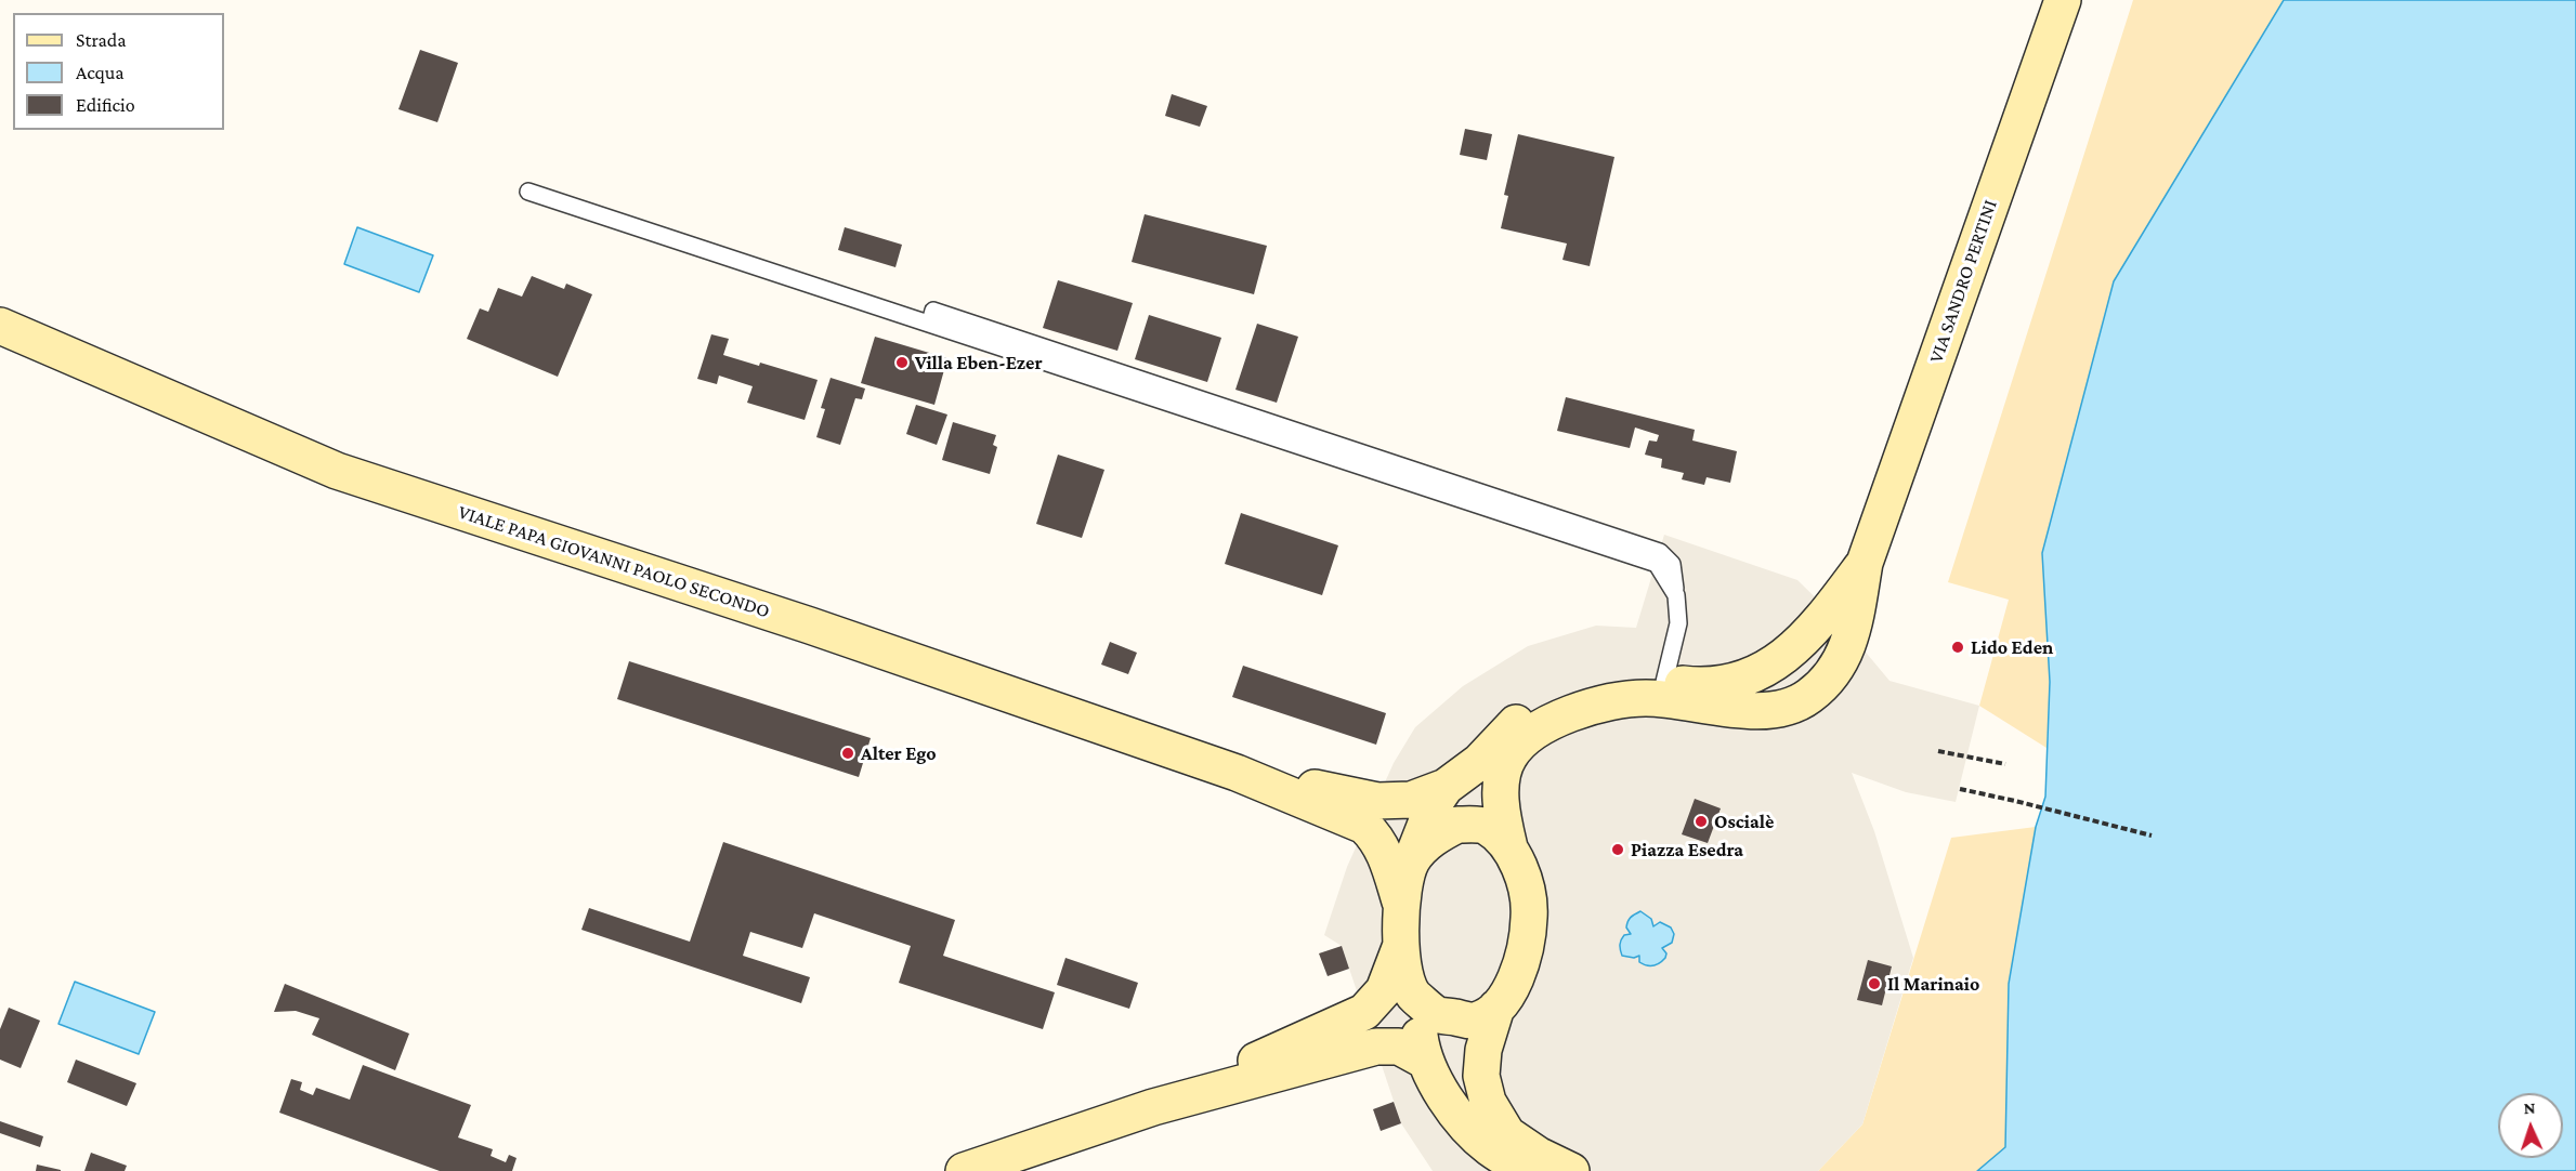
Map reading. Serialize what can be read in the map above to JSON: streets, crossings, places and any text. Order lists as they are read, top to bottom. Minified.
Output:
{"streets":{"street":["VIA SANDRO PERTINI","VIALE PAPA GIOVANNI PAOLO SECONDO"]},"places":["Villa Eben-Ezer","Lido Eden","Alter Ego","Oscialè","Piazza Esedra","Il Marinaio"],"legend":["Strada","Acqua","Edificio"],"north":"top"}
